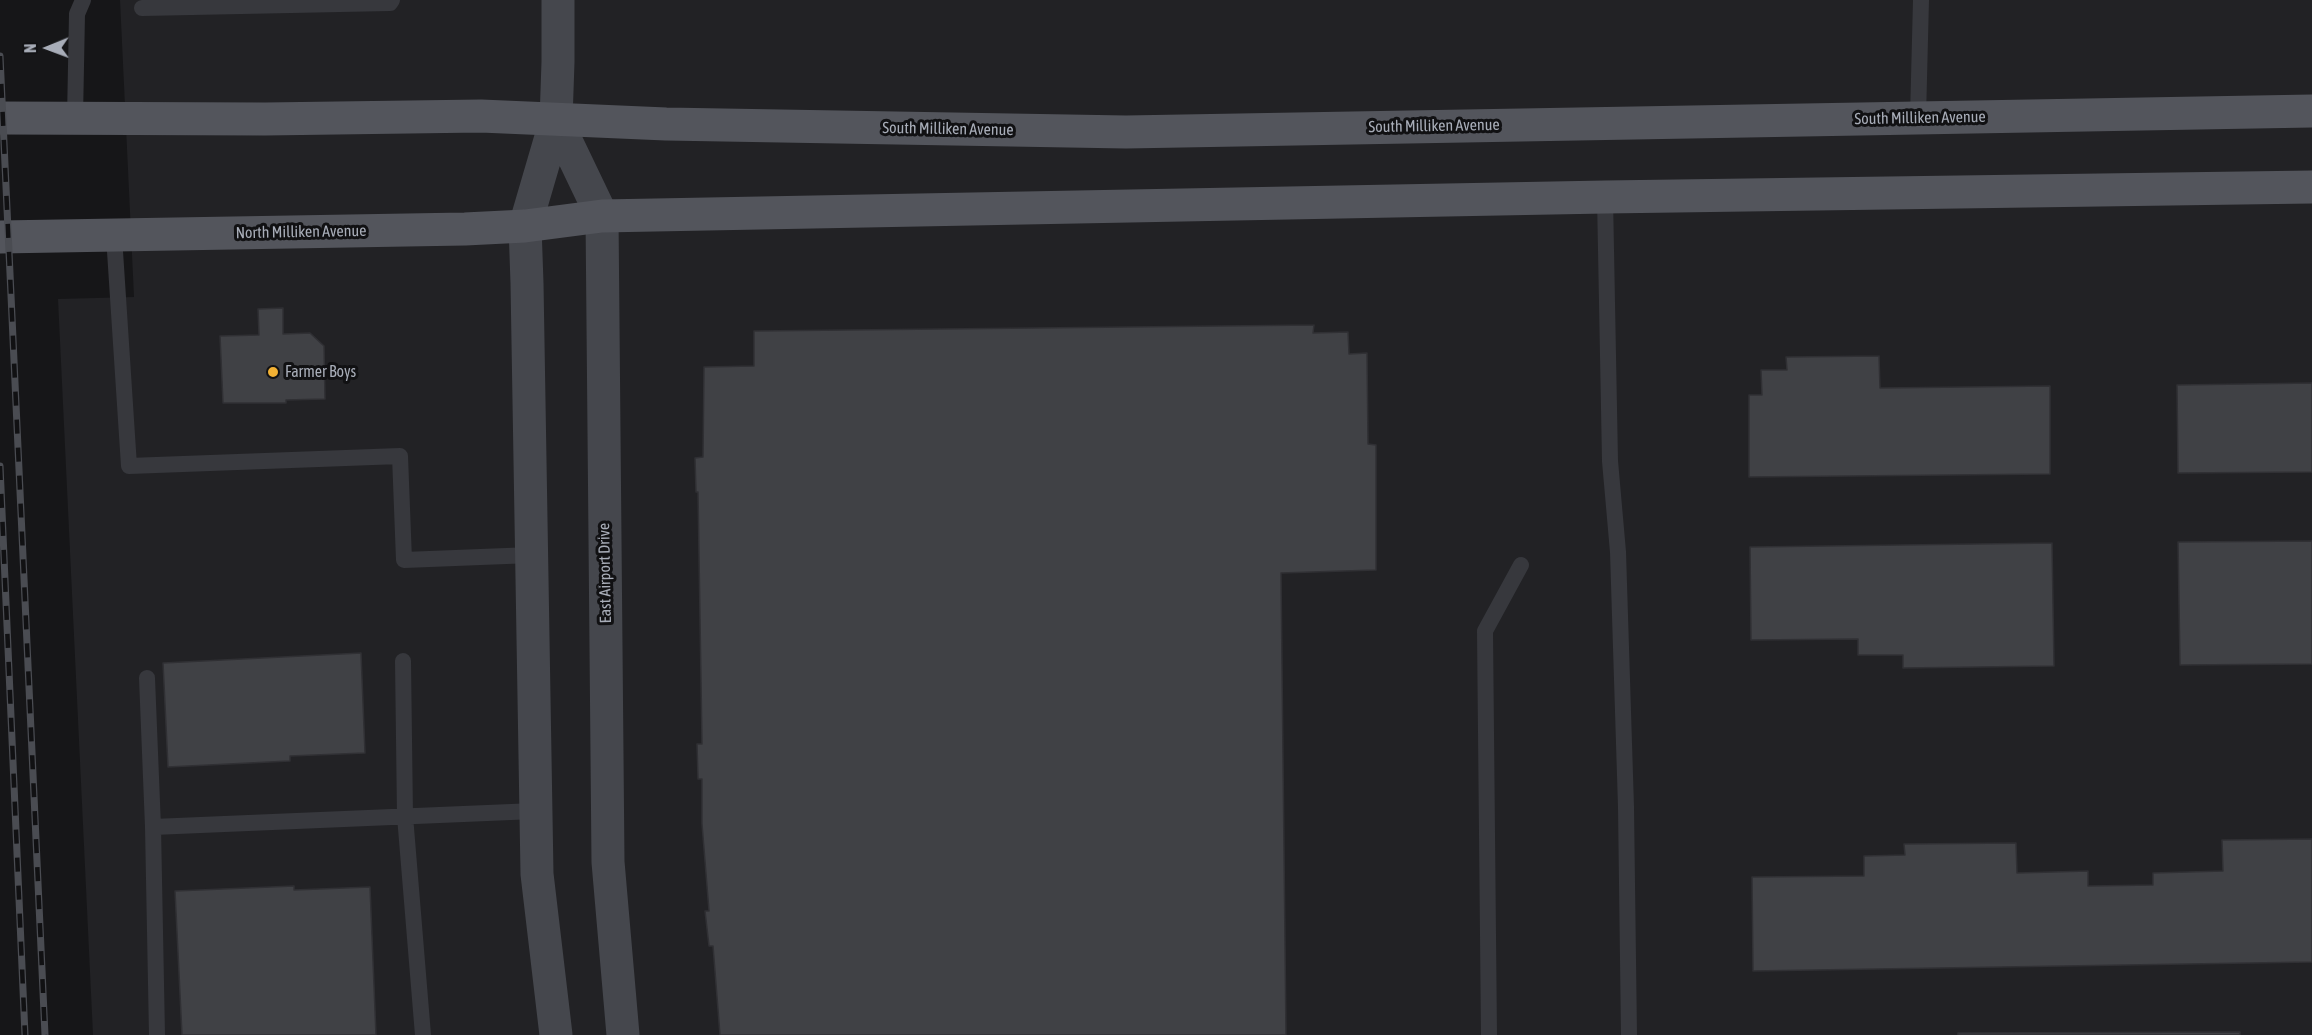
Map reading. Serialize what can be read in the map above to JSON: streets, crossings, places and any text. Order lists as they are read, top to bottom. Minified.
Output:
{"streets":{"main road":["South Milliken Avenue","North Milliken Avenue","East Airport Drive"]},"crossings":[["South Milliken Avenue","East Airport Drive"],["North Milliken Avenue","East Airport Drive"]],"places":["Farmer Boys"],"north":"left"}
